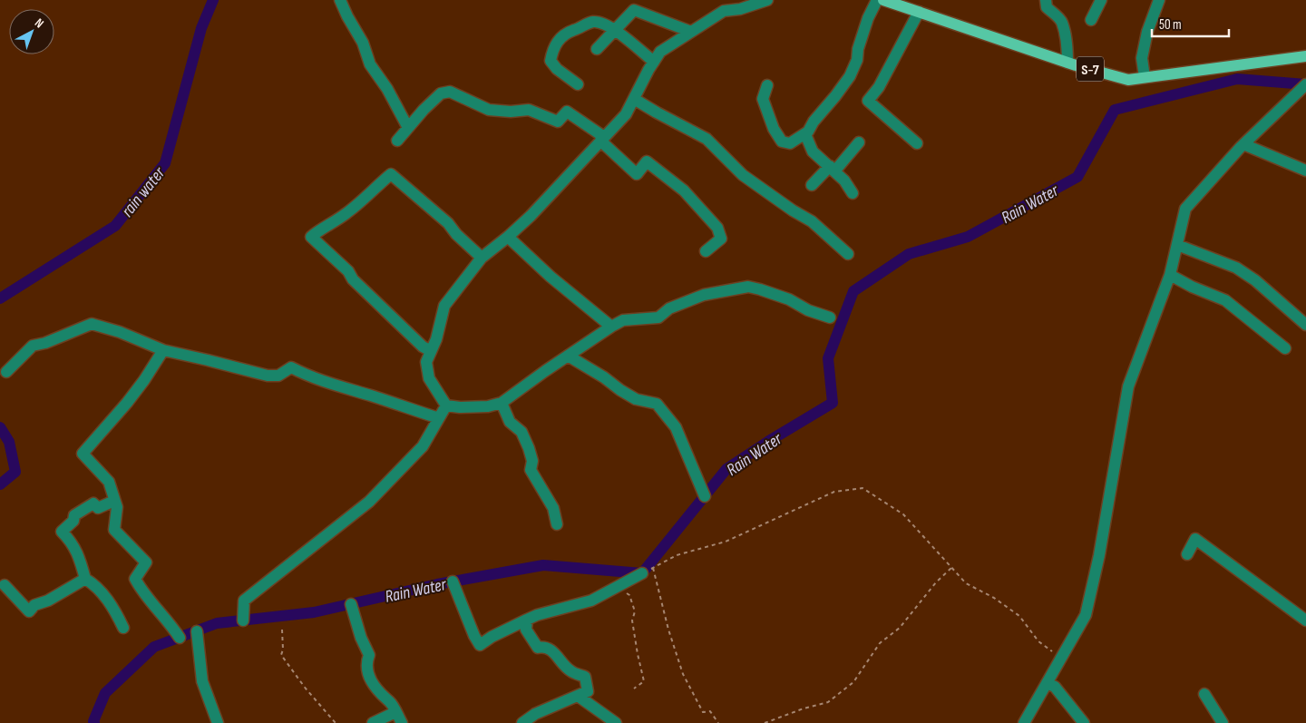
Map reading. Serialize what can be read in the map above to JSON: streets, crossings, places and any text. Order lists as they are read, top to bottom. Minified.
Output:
{"streets":{"main road":["S-7"]},"water":["rain water","Rain Water"],"scale_bar":"50 m","north":"top right"}
